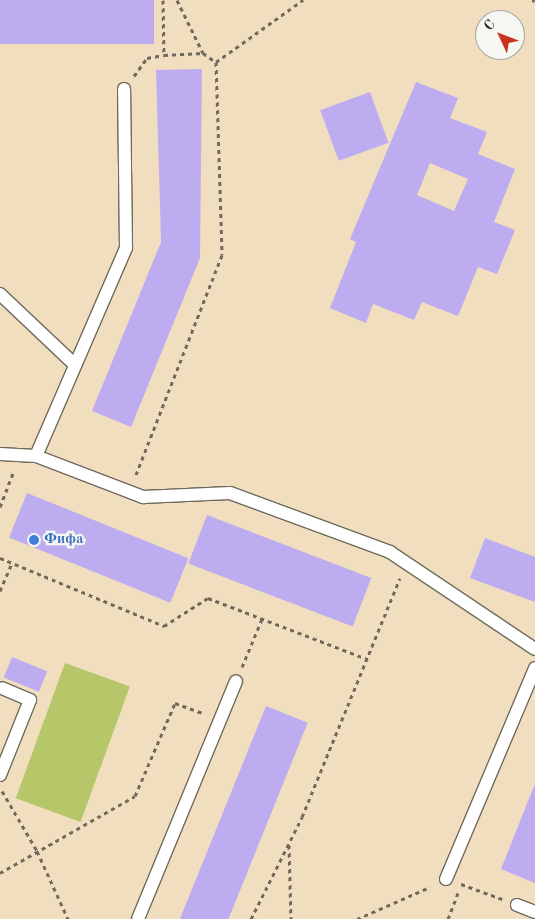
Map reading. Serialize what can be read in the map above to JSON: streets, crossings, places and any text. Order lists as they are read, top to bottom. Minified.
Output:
{"places":["Фифа"],"north":"top left"}
